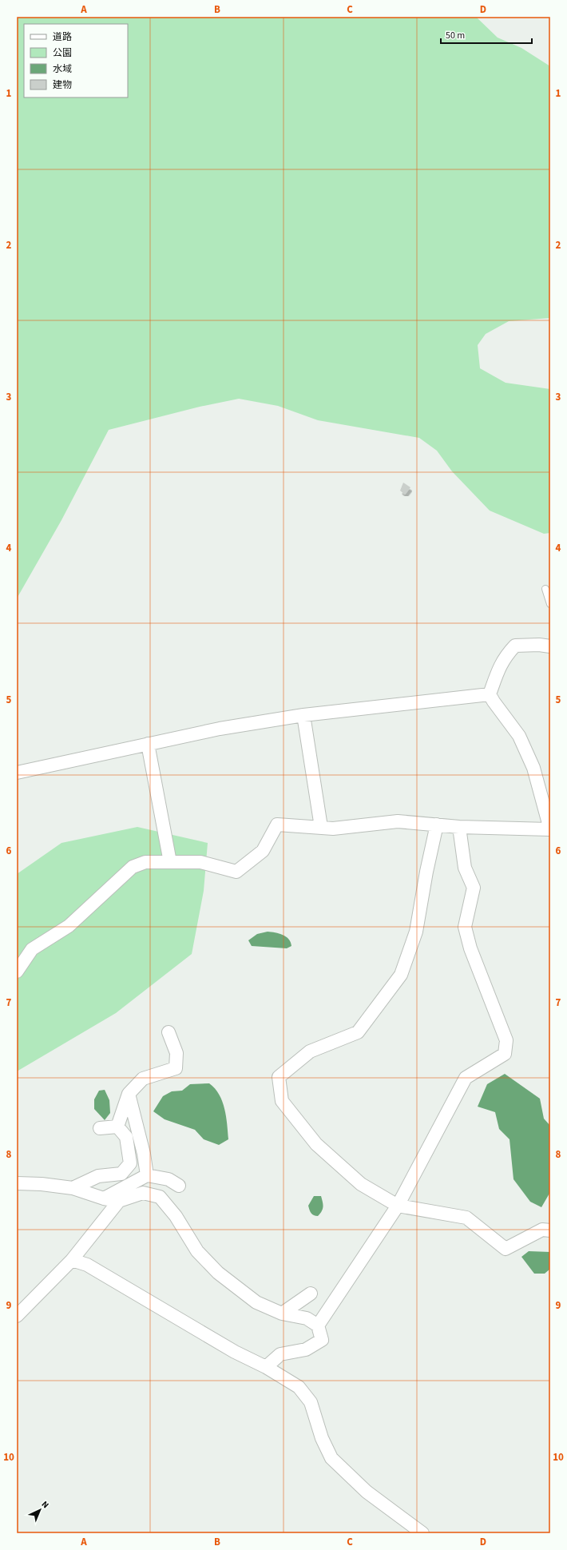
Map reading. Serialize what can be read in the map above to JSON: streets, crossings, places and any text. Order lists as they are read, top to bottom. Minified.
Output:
{"legend":["道路","公園","水域","建物"],"scale_bar":"50 m","north":"top right","grid":{"columns":["A","B","C","D"],"rows":["1","2","3","4","5","6","7","8","9","10"]}}
